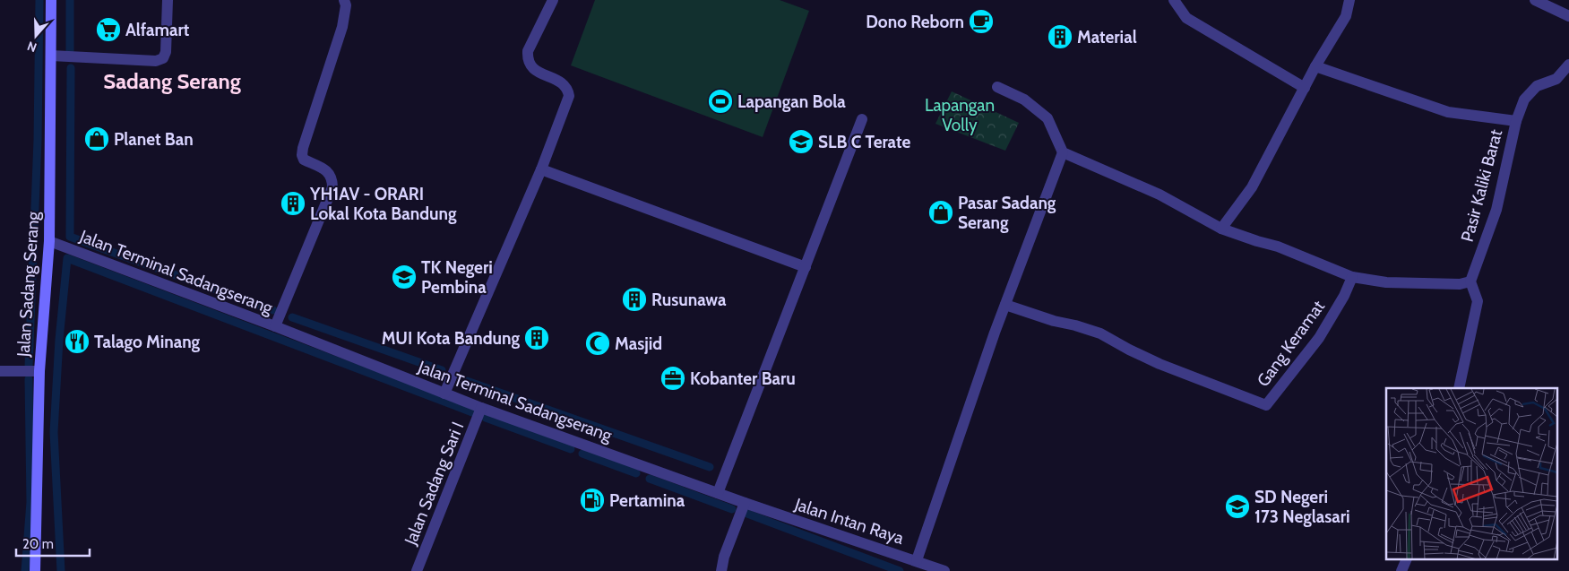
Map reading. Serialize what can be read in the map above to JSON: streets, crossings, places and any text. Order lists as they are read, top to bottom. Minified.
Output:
{"streets":{"main road":["Jalan Sadang Serang"],"street":["Pasir Kaliki Barat","Jalan Terminal Sadangserang","Gang Keramat","Jalan Sadang Sari I","Jalan Intan Raya"]},"crossings":[["Jalan Terminal Sadangserang","Jalan Sadang Serang"],["Jalan Terminal Sadangserang","Jalan Sadang Sari I"],["Jalan Terminal Sadangserang","Jalan Intan Raya"]],"districts":["Sadang Serang"],"parks":["Lapangan Volly"],"places":{"cafe":["Dono Reborn"],"supermarket":["Alfamart"],"building":["Material","YH1AV - ORARI Lokal Kota Bandung","Rusunawa","MUI Kota Bandung"],"sports":["Lapangan Bola"],"shop":["Planet Ban","Pasar Sadang Serang"],"school or university":["SLB C Terate","TK Negeri Pembina","SD Negeri 173 Neglasari"],"restaurant":["Talago Minang"],"mosque":["Masjid"],"office":["Kobanter Baru"],"fuel station":["Pertamina"]},"scale_bar":"20 m","north":"bottom"}
